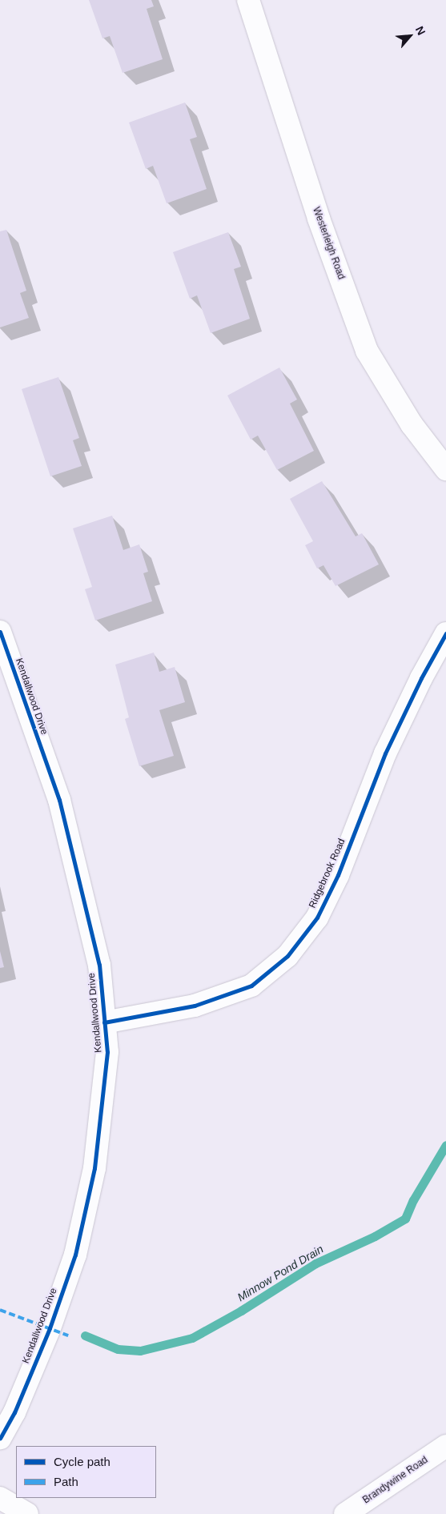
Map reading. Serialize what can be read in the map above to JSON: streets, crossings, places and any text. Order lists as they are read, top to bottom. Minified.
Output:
{"streets":{"street":["Westerleigh Road","Kendallwood Drive","Ridgebrook Road","Brandywine Road"]},"crossings":[["Kendallwood Drive","Ridgebrook Road"]],"water":["Minnow Pond Drain"],"legend":["Cycle path","Path"],"north":"top right"}
